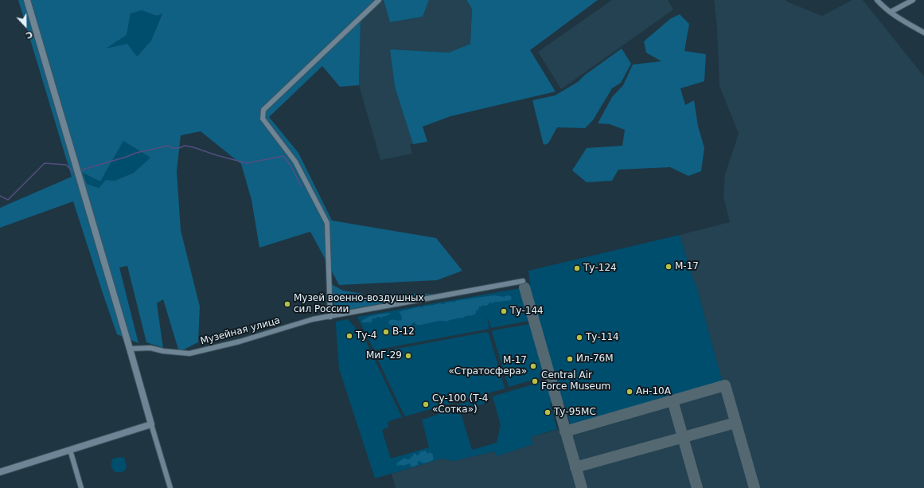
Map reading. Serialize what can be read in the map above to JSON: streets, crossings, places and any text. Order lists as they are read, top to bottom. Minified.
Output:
{"streets":{"street":["Музейная улица"]},"places":["М-17","Ту-124","Музей военно-воздушных сил России","Ту-144","В-12","Ту-4","Ту-114","МиГ-29","Ил-76М","М-17 «Стратосфера»","Central Air Force Museum","Ан-10А","Су-100 (Т-4 «Сотка»)","Ту-95МС"],"north":"bottom"}
